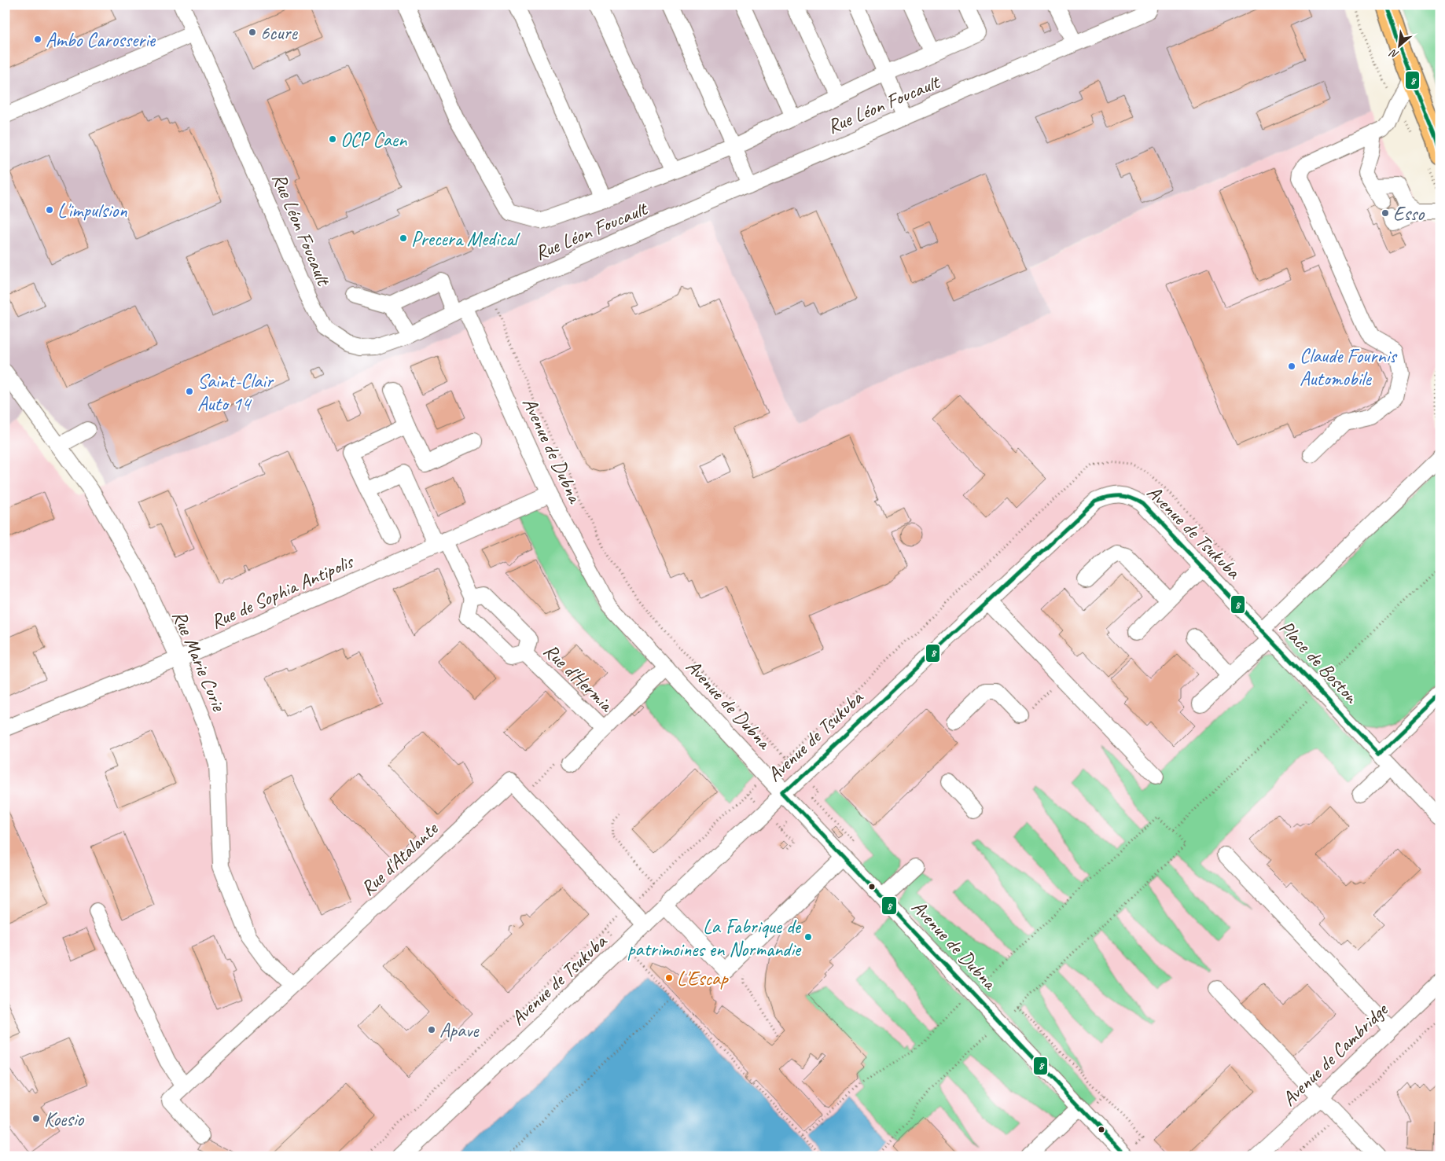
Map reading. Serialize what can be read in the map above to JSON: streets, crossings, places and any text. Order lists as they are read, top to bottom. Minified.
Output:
{"streets":{"street":["Rue Léon Foucault","Avenue de Dubna","Avenue de Tsukuba","Rue de Sophia Antipolis","Rue Marie Curie","Place de Boston","Rue d'Hermia","Rue d'Atalante","Avenue de Cambridge"]},"crossings":[["Rue Léon Foucault","Avenue de Dubna"],["Avenue de Dubna","Avenue de Tsukuba"],["Avenue de Dubna","Rue de Sophia Antipolis"],["Avenue de Tsukuba","Place de Boston"],["Avenue de Tsukuba","Rue d'Atalante"],["Rue de Sophia Antipolis","Rue Marie Curie"],["Rue Marie Curie","Rue d'Atalante"]],"places":["6cure","Ambo Carosserie","OCP Caen","L'impulsion","Esso","Precera Medical","Claude Fournis Automobile","Saint-Clair Auto 14","La Fabrique de patrimoines en Normandie","L'Escap","Apave","Koesio"],"lines":["transit line 8"],"north":"bottom left"}
